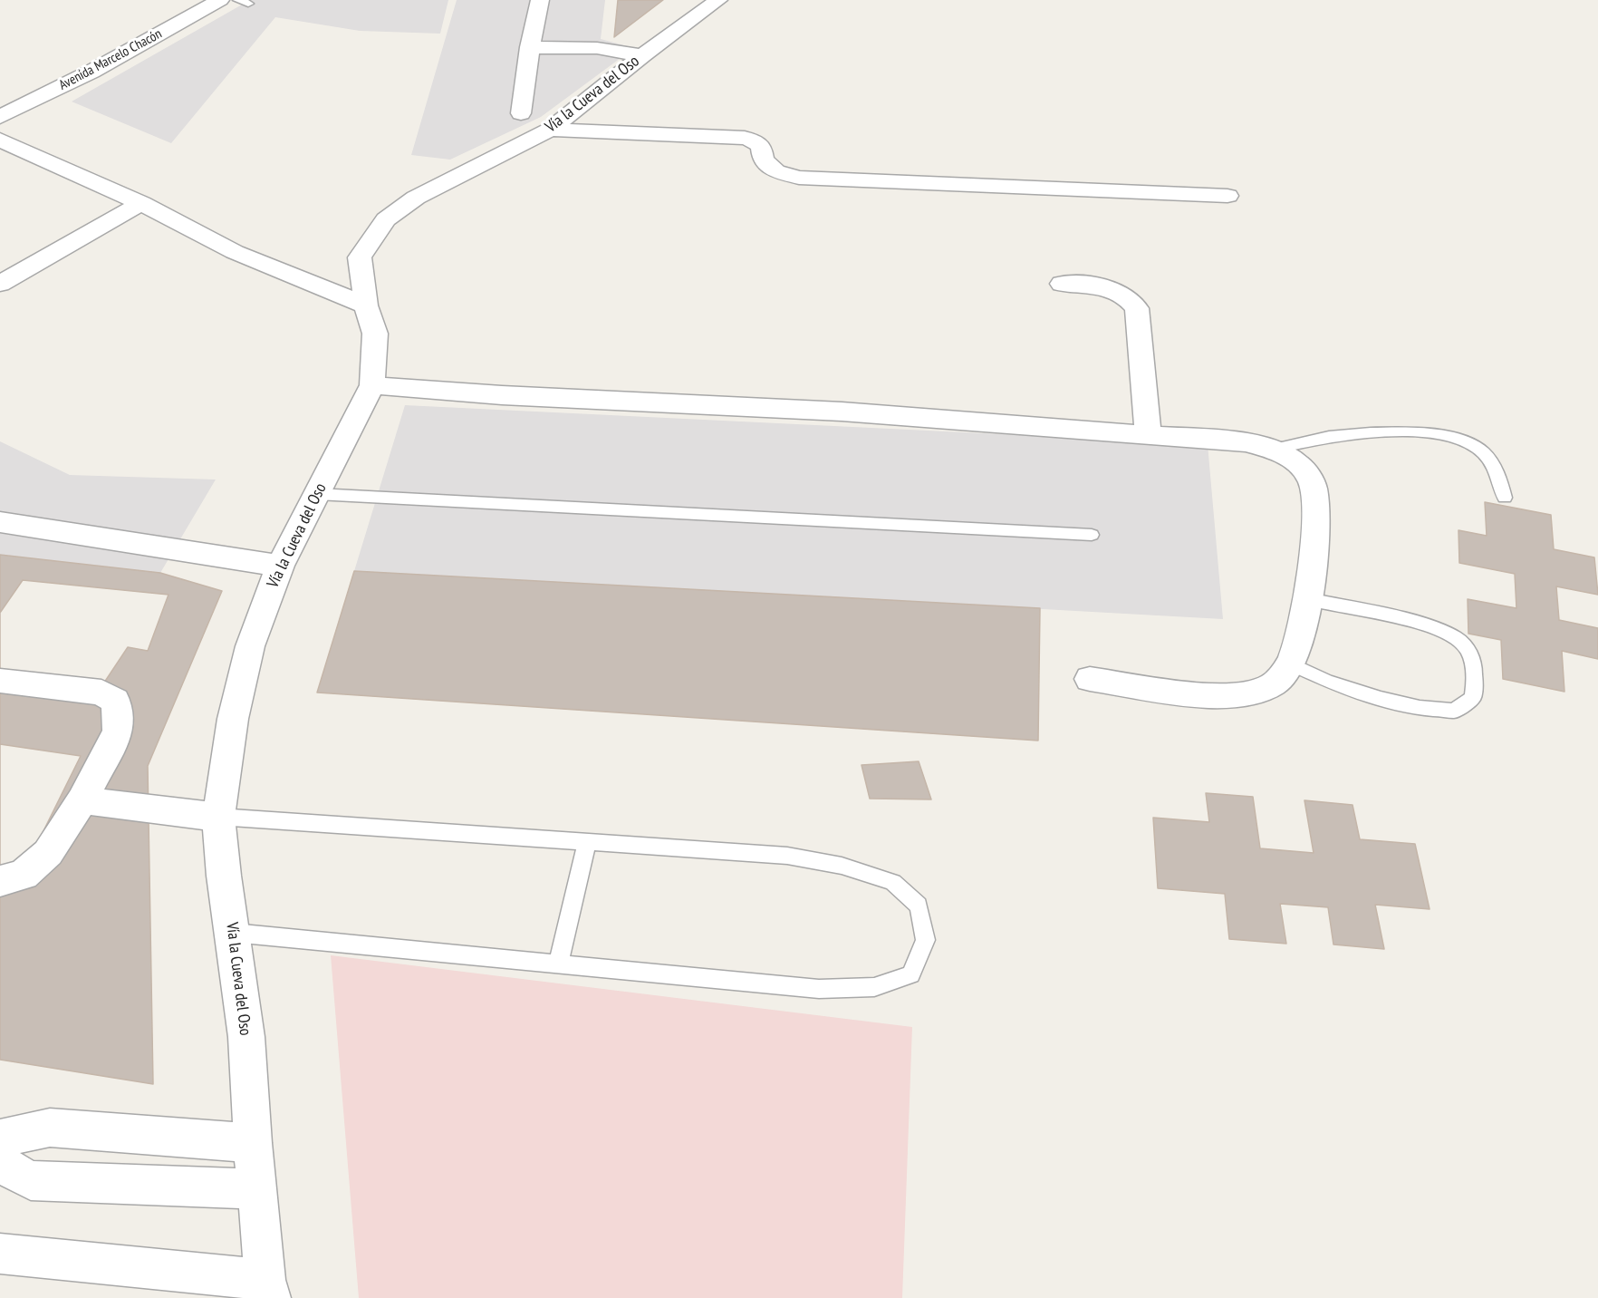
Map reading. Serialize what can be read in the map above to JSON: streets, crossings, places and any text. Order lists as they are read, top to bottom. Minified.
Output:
{"streets":{"street":["Avenida Marcelo Chacón","Vía la Cueva del Oso"]}}
